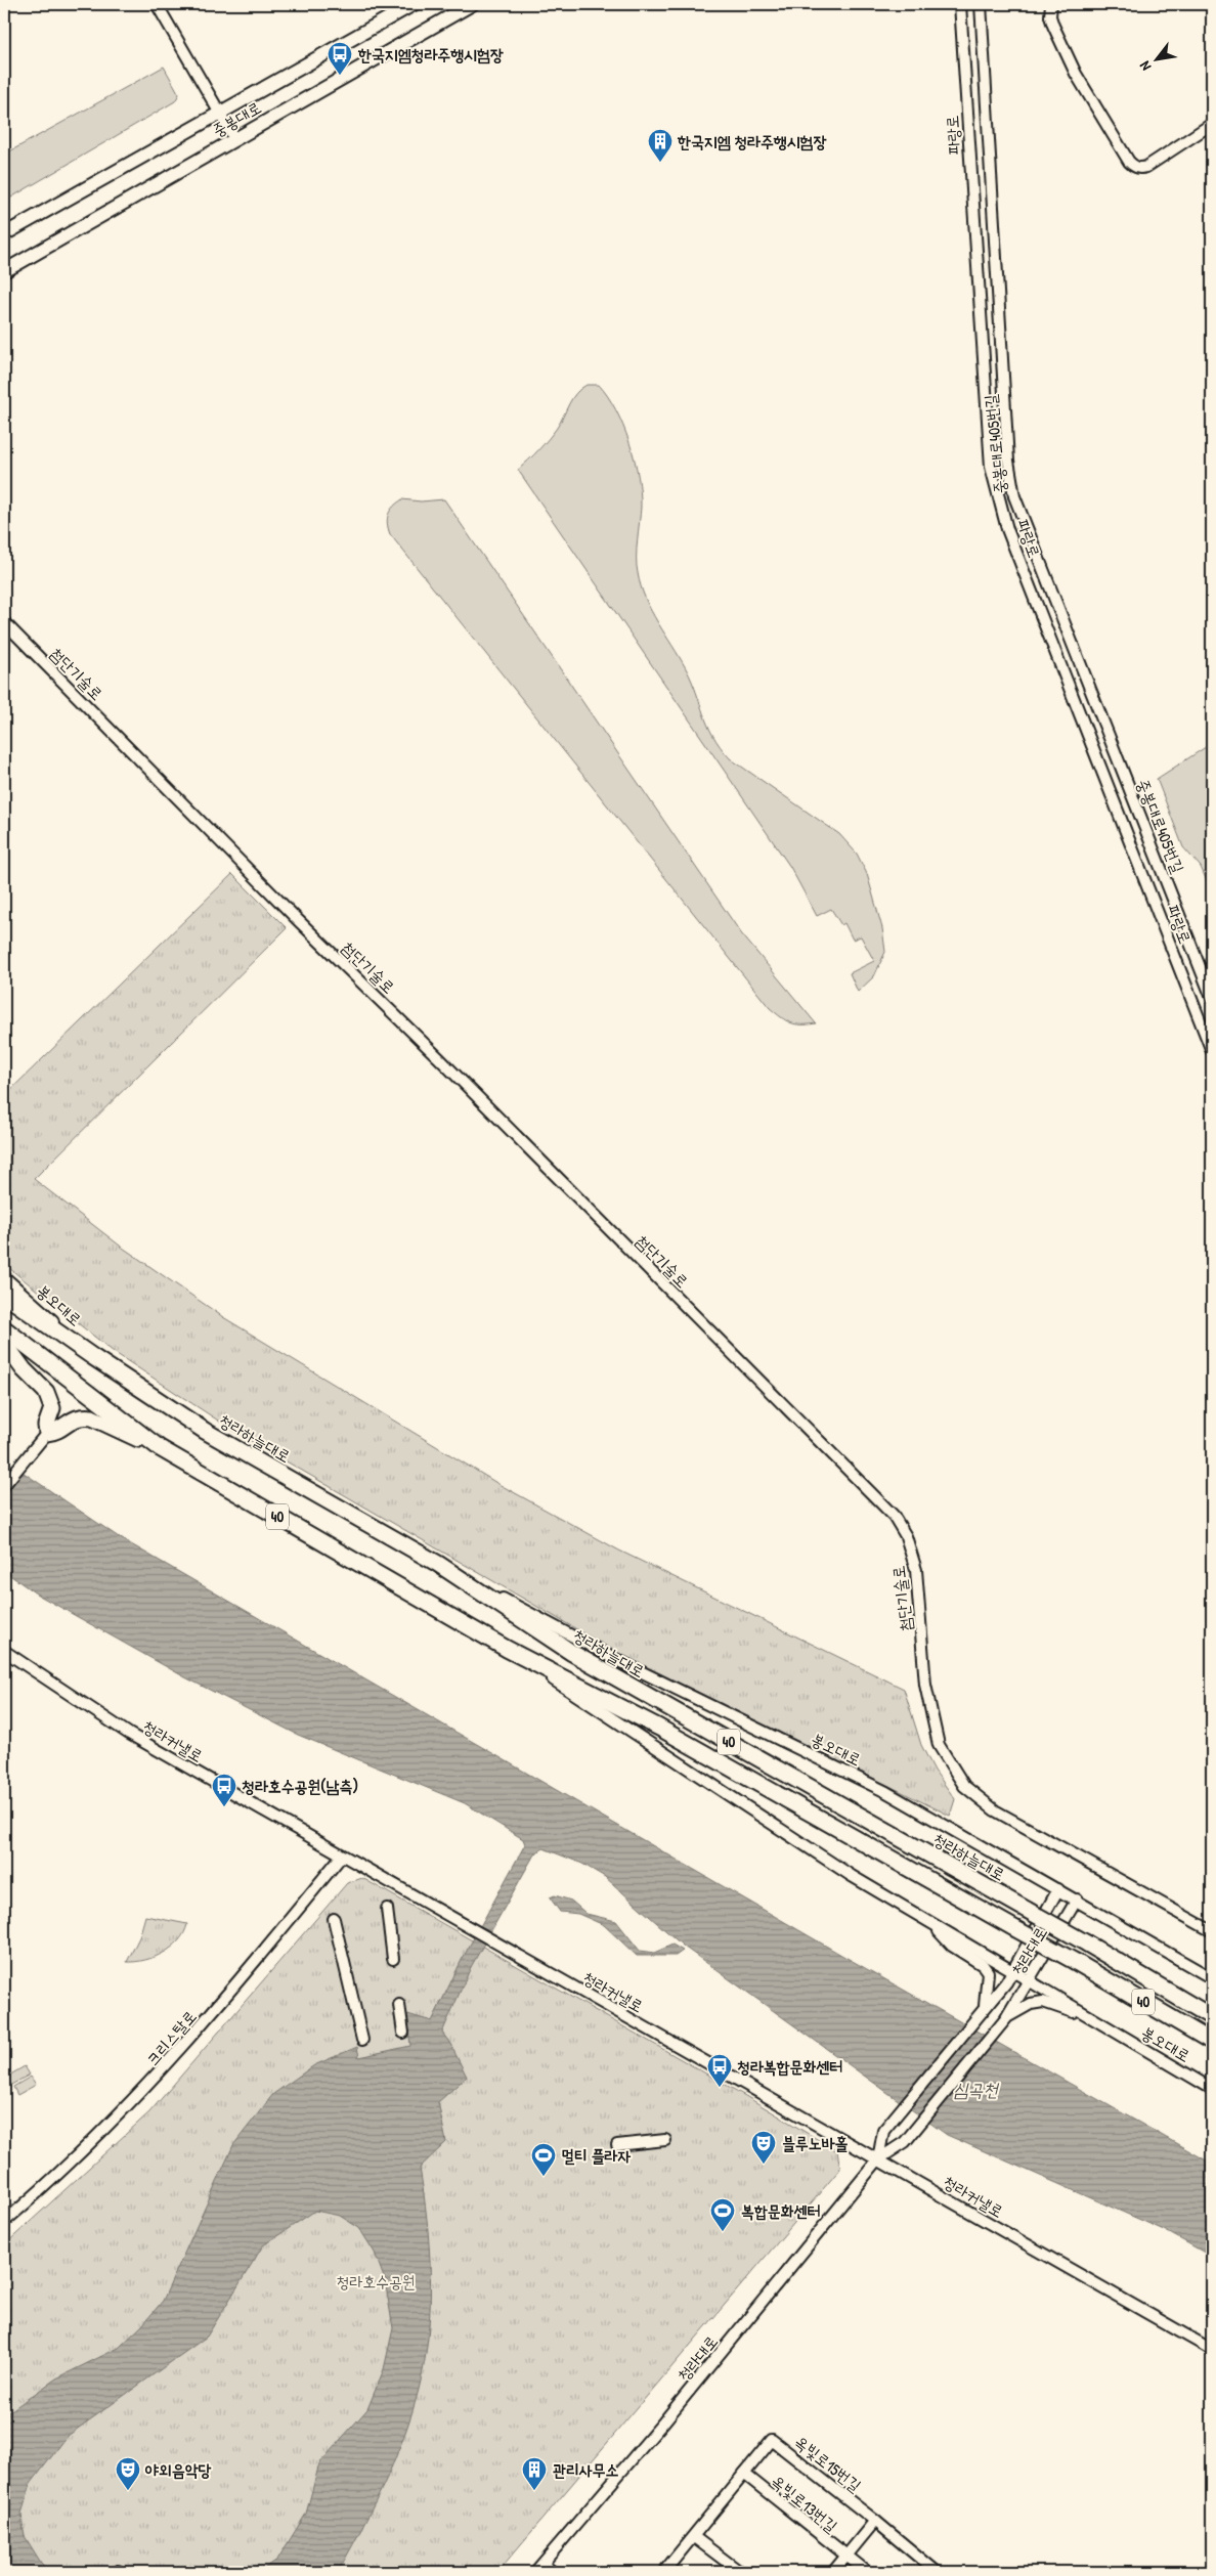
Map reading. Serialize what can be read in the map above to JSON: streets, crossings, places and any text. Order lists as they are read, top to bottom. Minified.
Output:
{"streets":{"highway":["청라하늘대로","40"],"main road":["중봉대로","봉오대로"],"street":["파랑로","중봉대로405번길","첨단기술로","청라커낼로","청라대로","크리스탈로","옥빛로15번길","옥빛로13번길"]},"crossings":[["봉오대로","청라하늘대로"],["봉오대로","40"],["봉오대로","청라대로"],["청라커낼로","청라대로"],["청라커낼로","크리스탈로"],["옥빛로15번길","옥빛로13번길"]],"water":["심곡천"],"parks":["청라호수공원"],"places":{"bus stop":["한국지엠청라주행시험장","청라호수공원(남측)","청라복합문화센터"],"building":["한국지엠 청라주행시험장","관리사무소"],"theatre":["블루노바홀","야외음악당"],"sports":["멀티 플라자","복합문화센터"]},"north":"bottom left"}
